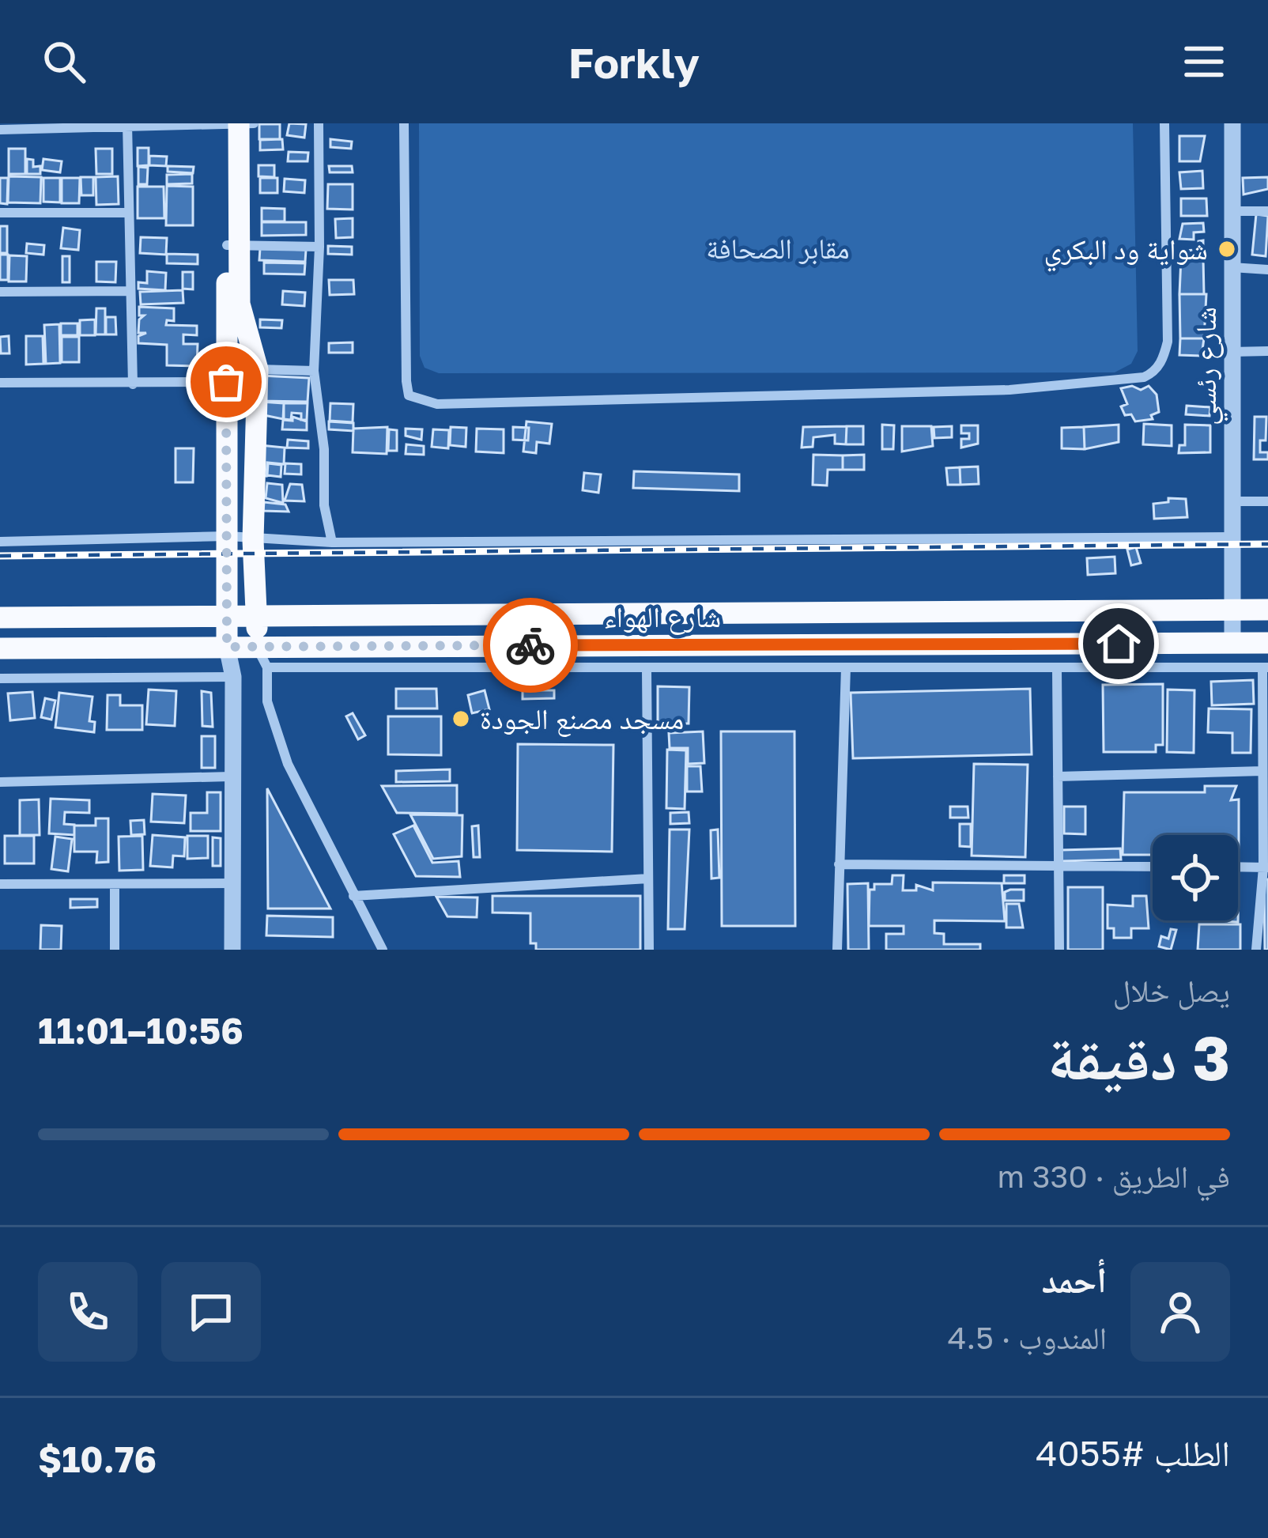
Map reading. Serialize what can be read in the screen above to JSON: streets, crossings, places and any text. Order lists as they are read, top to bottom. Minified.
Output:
{"streets":{"highway":["شارع الهواء"],"street":["شارع رئسي"]},"crossings":[["شارع رئسي","شارع الهواء"]],"parks":["مقابر الصحافة"],"places":["شواية ود البكري","مسجد مصنع الجودة"],"page":{"header":"Forkly","heading":["3 دقيقة","يصل خلال","10:56–11:01"],"panel":["أحمد","المندوب · 4.5","الطلب #4055","$10.76"],"bar":"في الطريق · 330 m"}}
